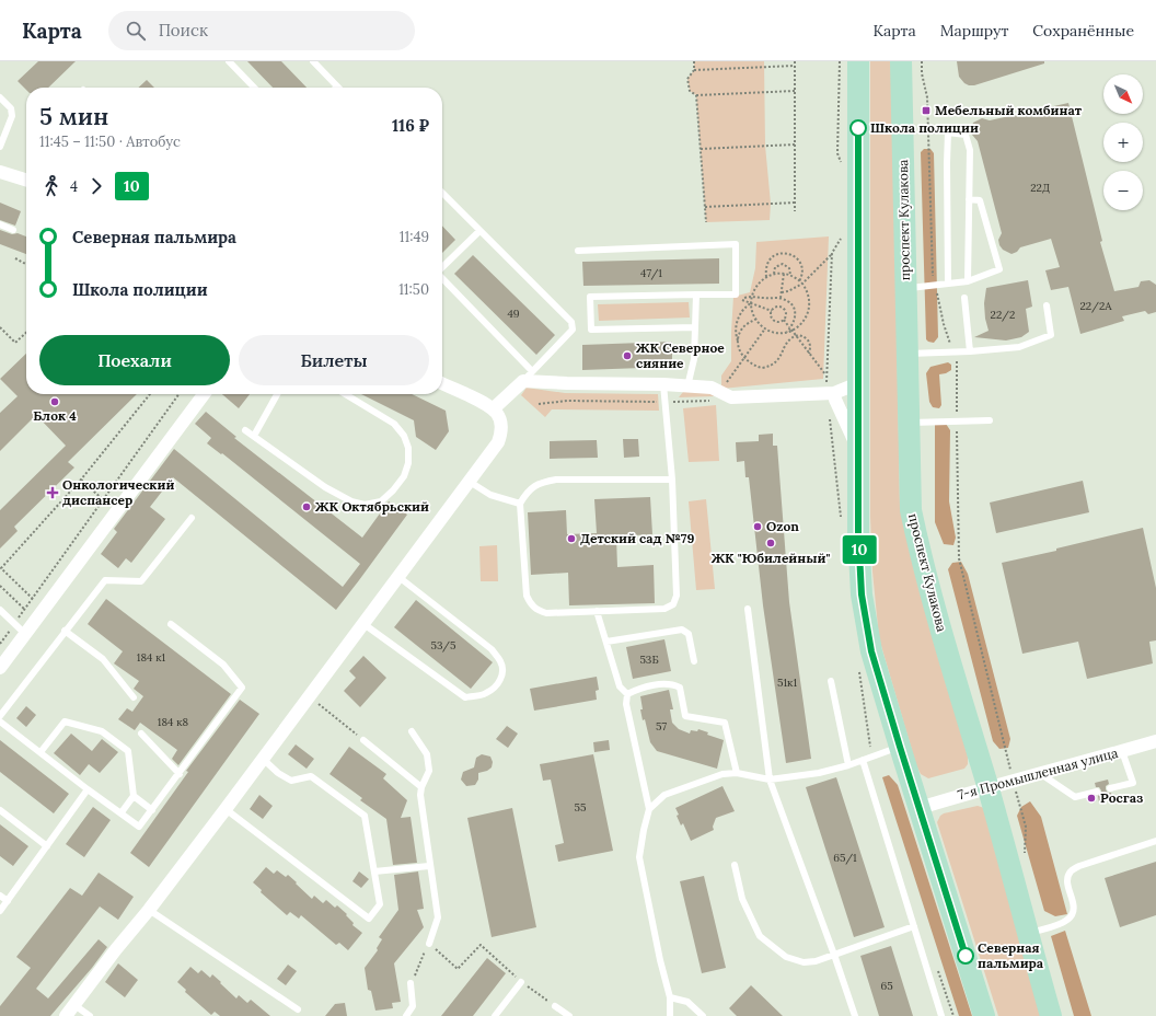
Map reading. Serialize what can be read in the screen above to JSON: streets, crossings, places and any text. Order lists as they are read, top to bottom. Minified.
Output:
{"streets":{"main road":["проспект Кулакова"],"street":["7-я Промышленная улица"]},"crossings":[["проспект Кулакова","7-я Промышленная улица"]],"places":{"transit":["Мебельный комбинат"],"other":["Школа полиции","ЖК Северное сияние","Блок 4","ЖК Октябрьский","Ozon","Детский сад №79","ЖК \"Юбилейный\"","Росгаз","Северная пальмира"],"health":["Онкологический диспансер"]},"lines":["bus line 10"],"house_numbers":["22Д","47/1","22/2А","49","22/2","53/5","184 к1","53Б","51к1","184 к8","57","55","65/1","65"],"north":"bottom right","page":{"header":"Карта","search":"Поиск","nav":["Карта","Маршрут","Сохранённые"],"on_map":"10","map_buttons":["+","−"],"heading":["5 мин","11:45 – 11:50 · Автобус","116 ₽"],"legs":["4","10"],"list":[{"name":"Северная пальмира","value":"11:49"},{"name":"Школа полиции","value":"11:50"}],"buttons":["Поехали","Билеты"]}}
